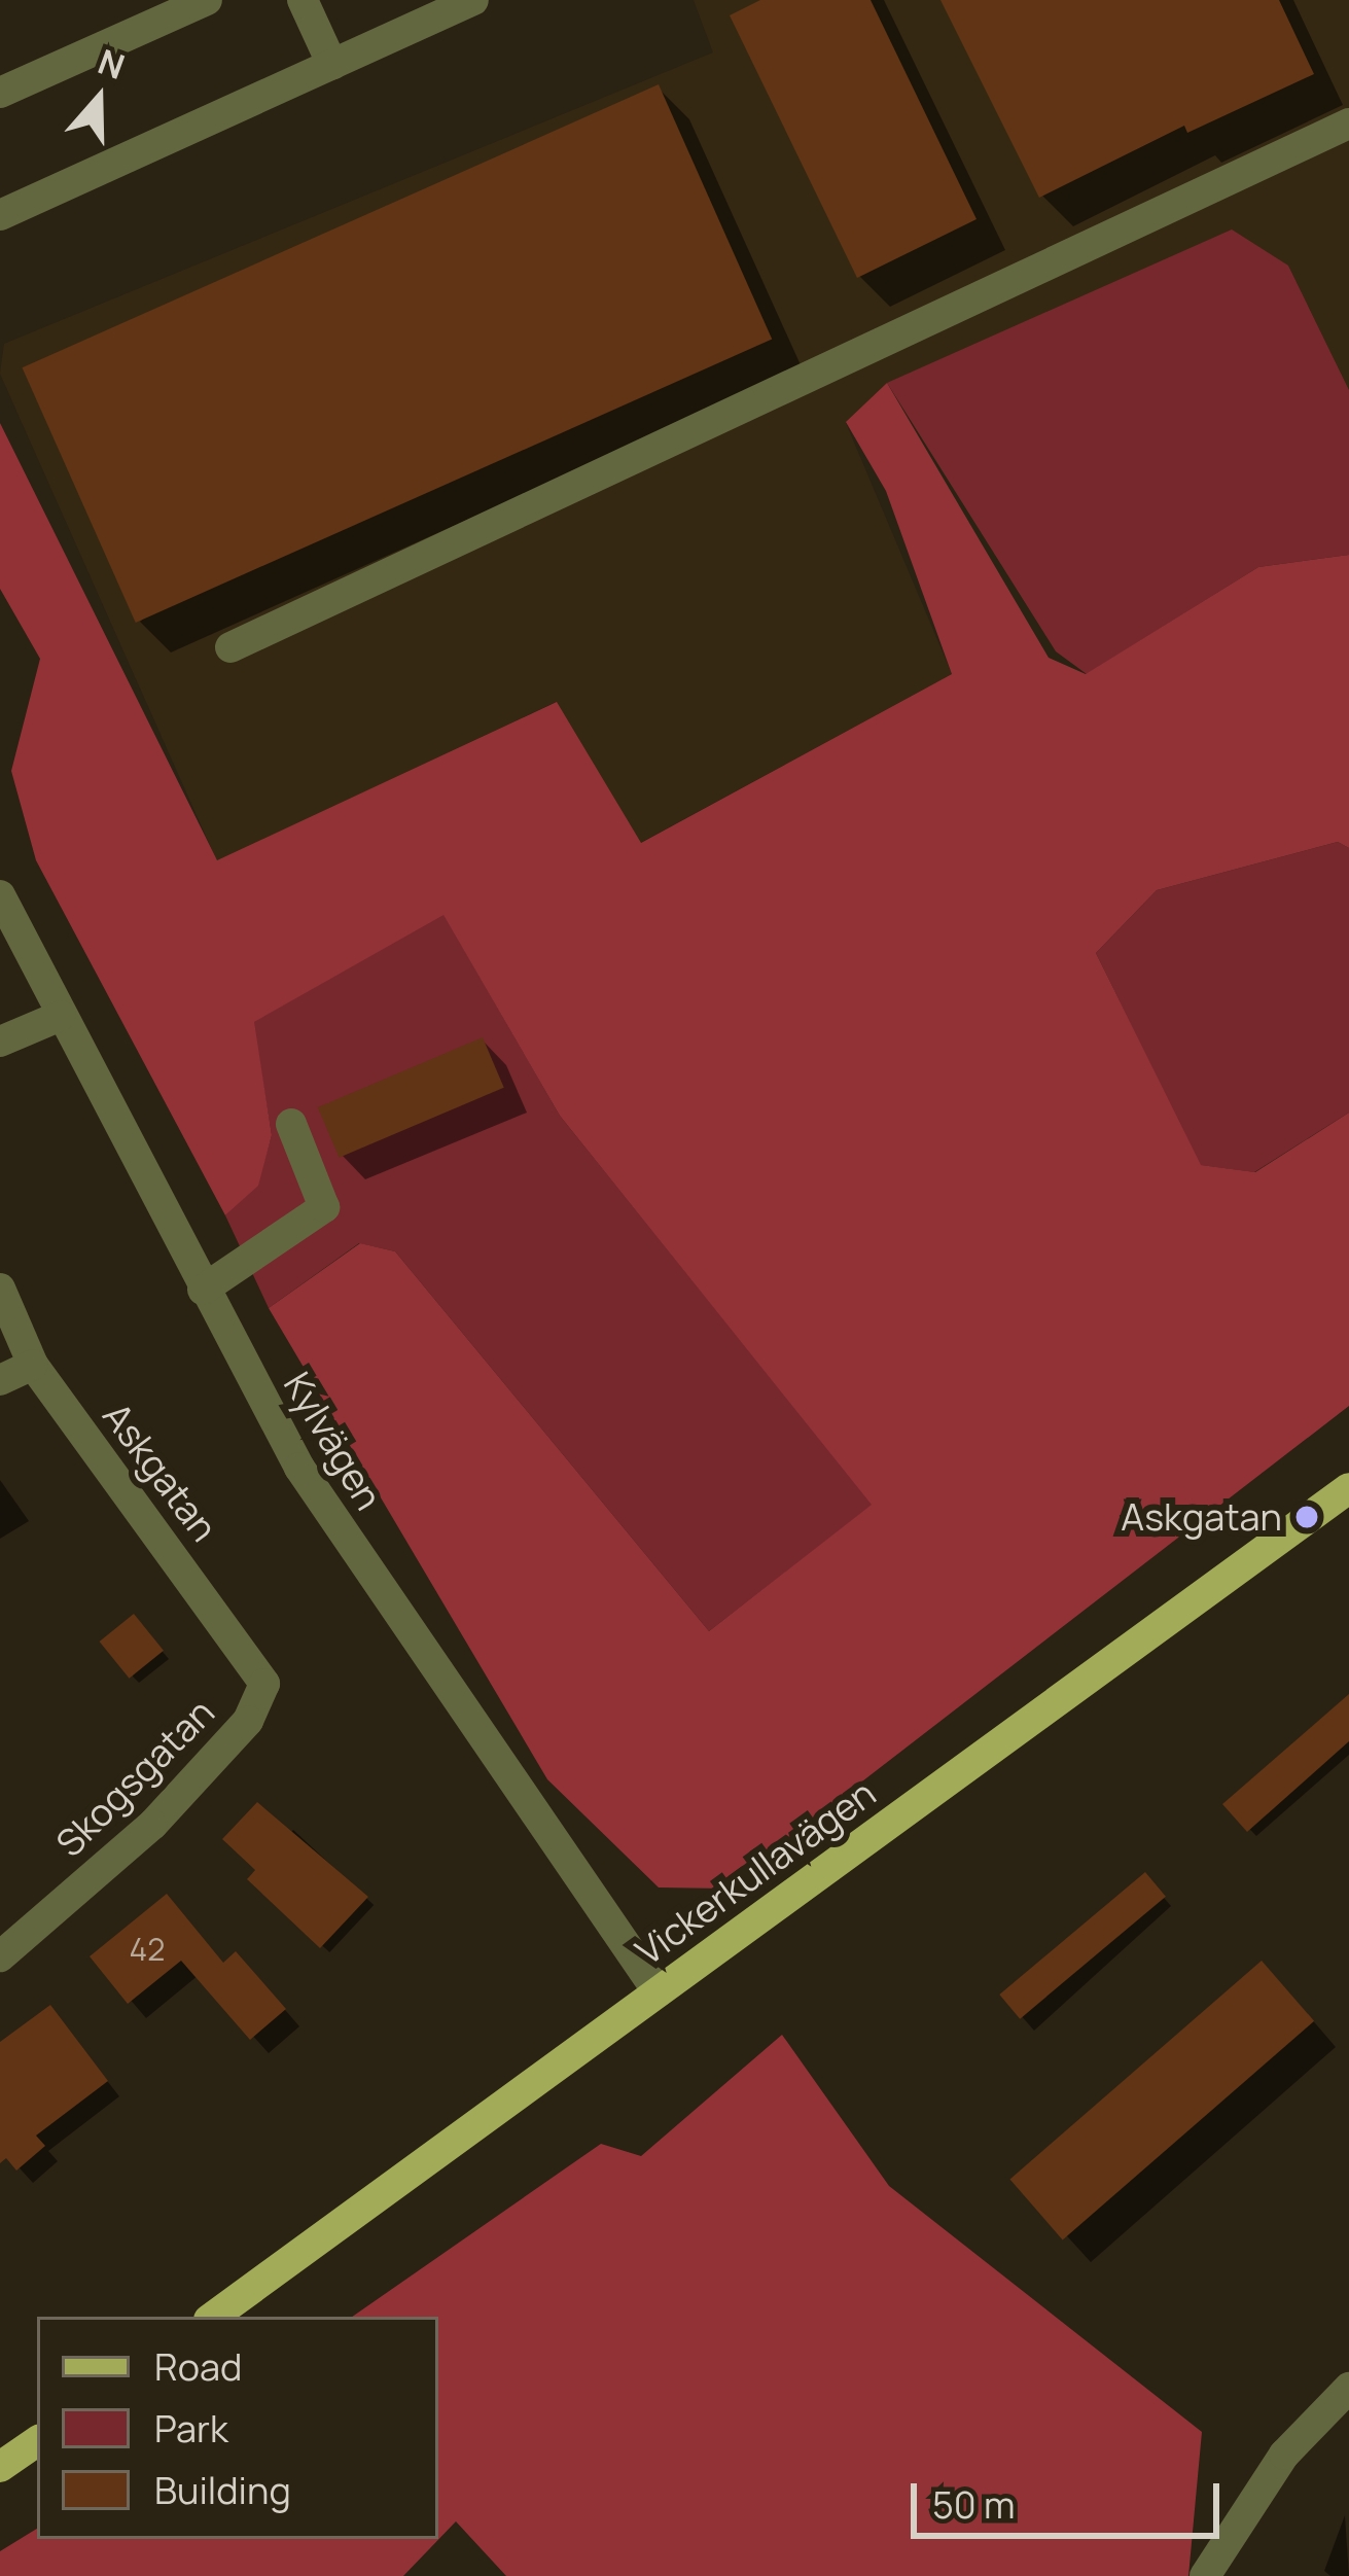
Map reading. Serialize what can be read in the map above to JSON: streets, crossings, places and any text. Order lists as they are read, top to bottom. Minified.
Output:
{"streets":{"main road":["Vickerkullavägen"],"street":["Kylvägen","Askgatan","Skogsgatan"]},"crossings":[["Kylvägen","Vickerkullavägen"],["Askgatan","Skogsgatan"]],"places":["Askgatan"],"house_numbers":["42"],"legend":["Road","Park","Building"],"scale_bar":"50 m","north":"top"}
